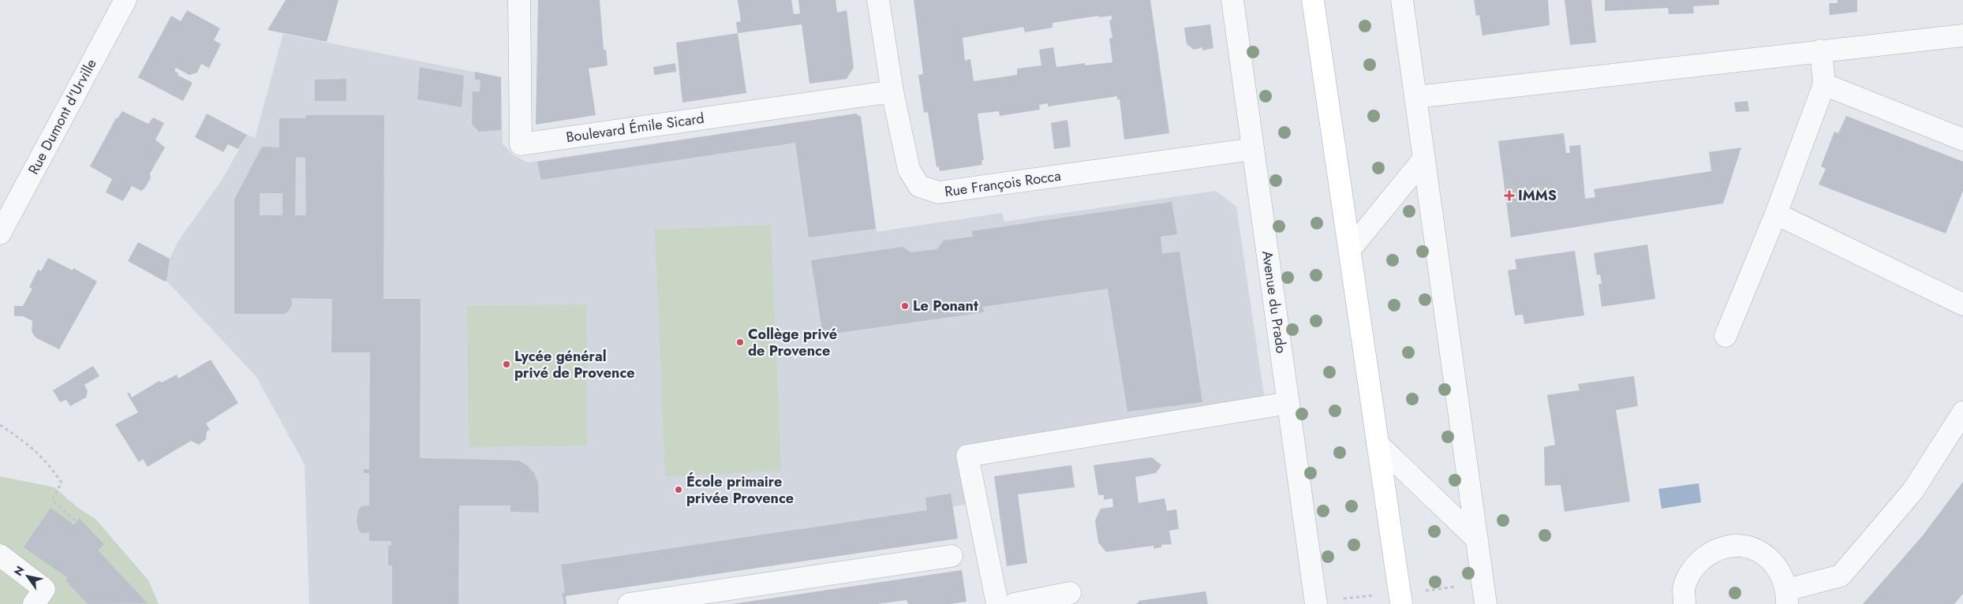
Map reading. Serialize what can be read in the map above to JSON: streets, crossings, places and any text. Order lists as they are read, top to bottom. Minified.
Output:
{"streets":{"street":["Rue Dumont d'Urville","Boulevard Émile Sicard","Rue François Rocca","Avenue du Prado"]},"crossings":[["Boulevard Émile Sicard","Rue François Rocca"],["Rue François Rocca","Avenue du Prado"]],"places":{"health":["IMMS"],"other":["Le Ponant","Collège privé de Provence","Lycée général privé de Provence","École primaire privée Provence"]},"north":"top left"}
